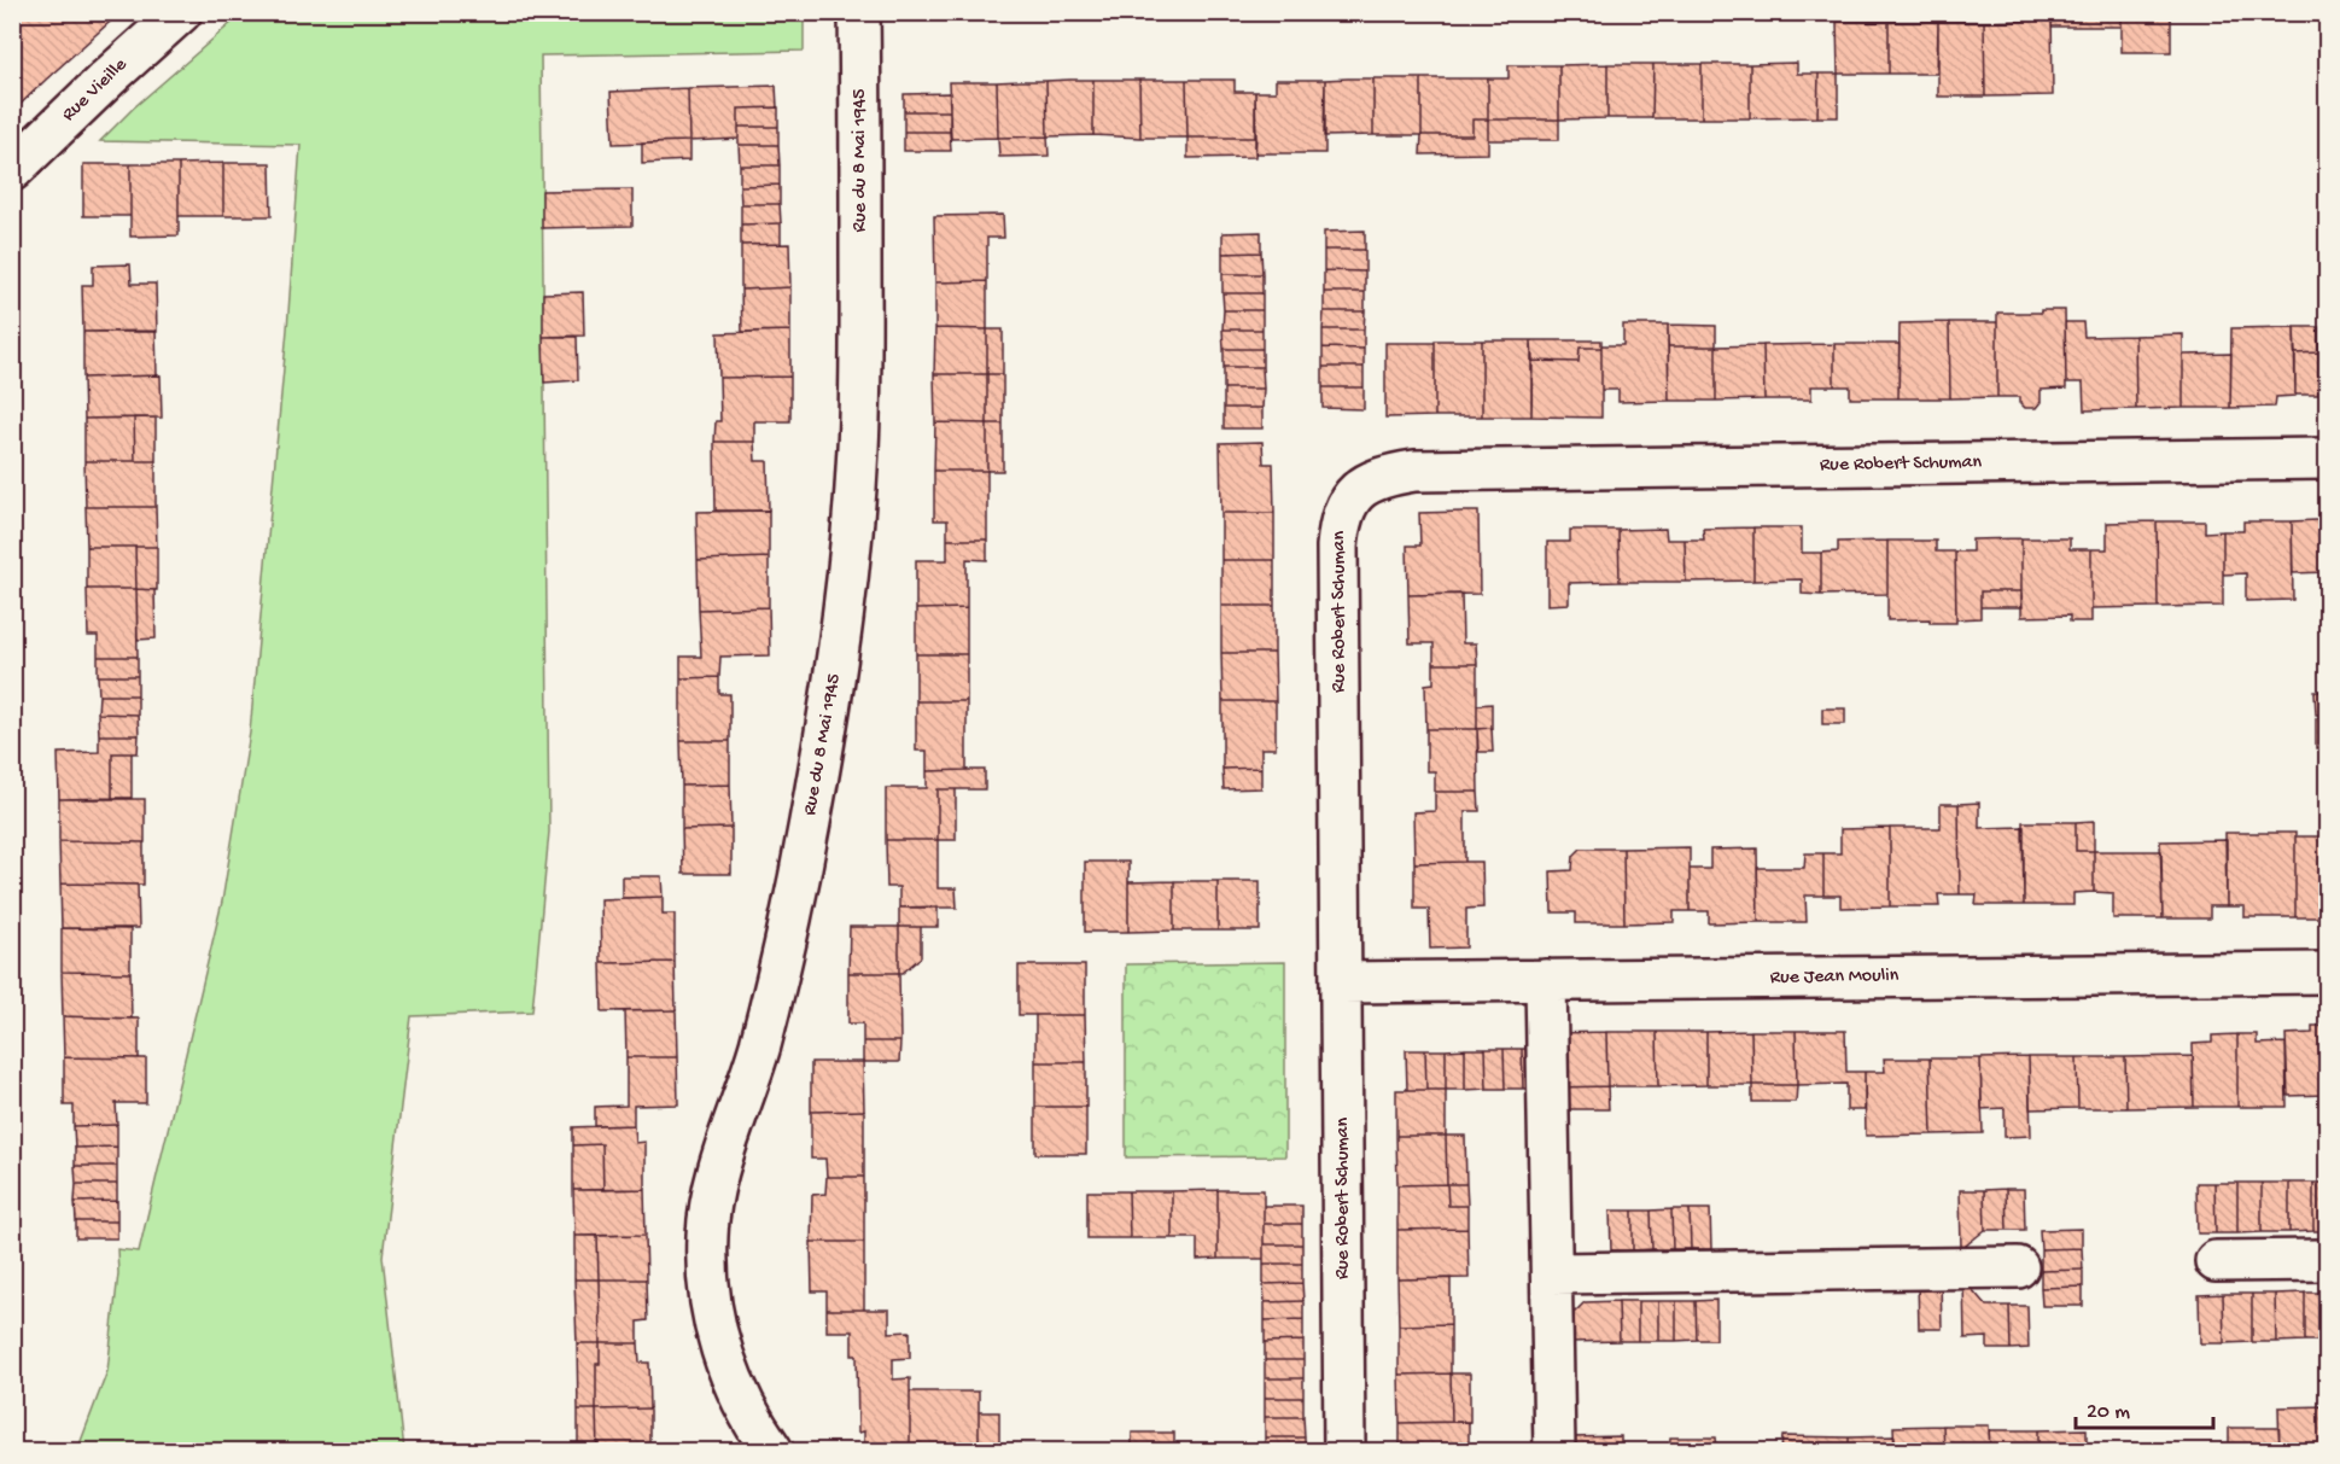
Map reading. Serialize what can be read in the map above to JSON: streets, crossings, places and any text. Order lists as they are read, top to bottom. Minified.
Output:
{"streets":{"street":["Rue Vieille","Rue du 8 Mai 1945","Rue Robert Schuman","Rue Jean Moulin"]},"crossings":[["Rue Robert Schuman","Rue Jean Moulin"]],"scale_bar":"20 m"}
